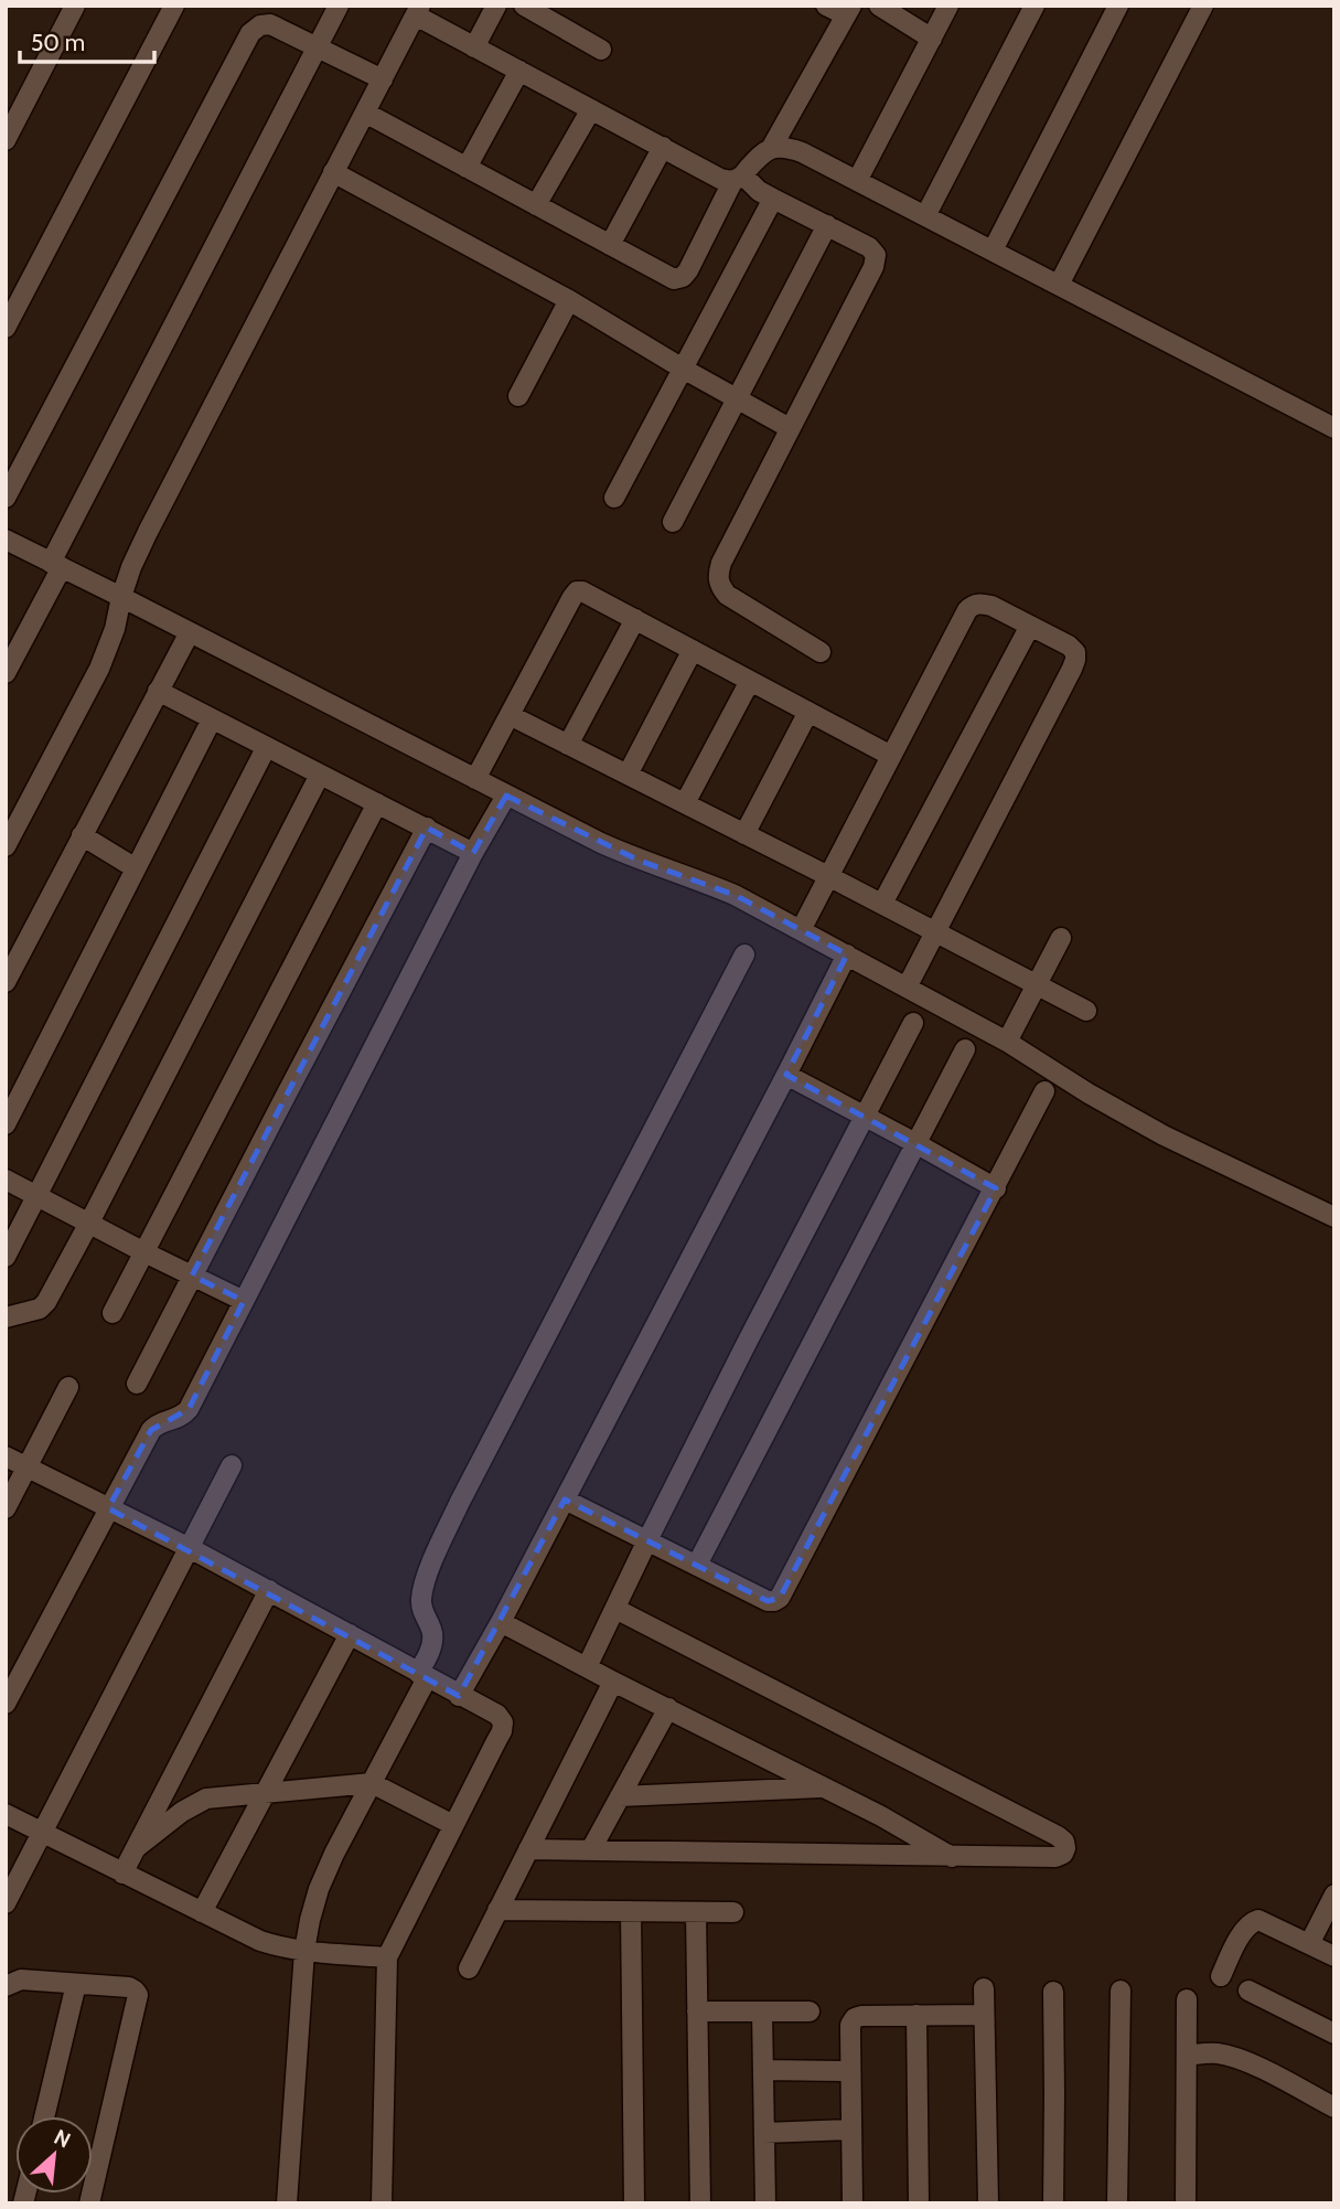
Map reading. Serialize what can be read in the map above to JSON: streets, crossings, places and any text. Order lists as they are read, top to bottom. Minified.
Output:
{"scale_bar":"50 m","north":"top right"}
